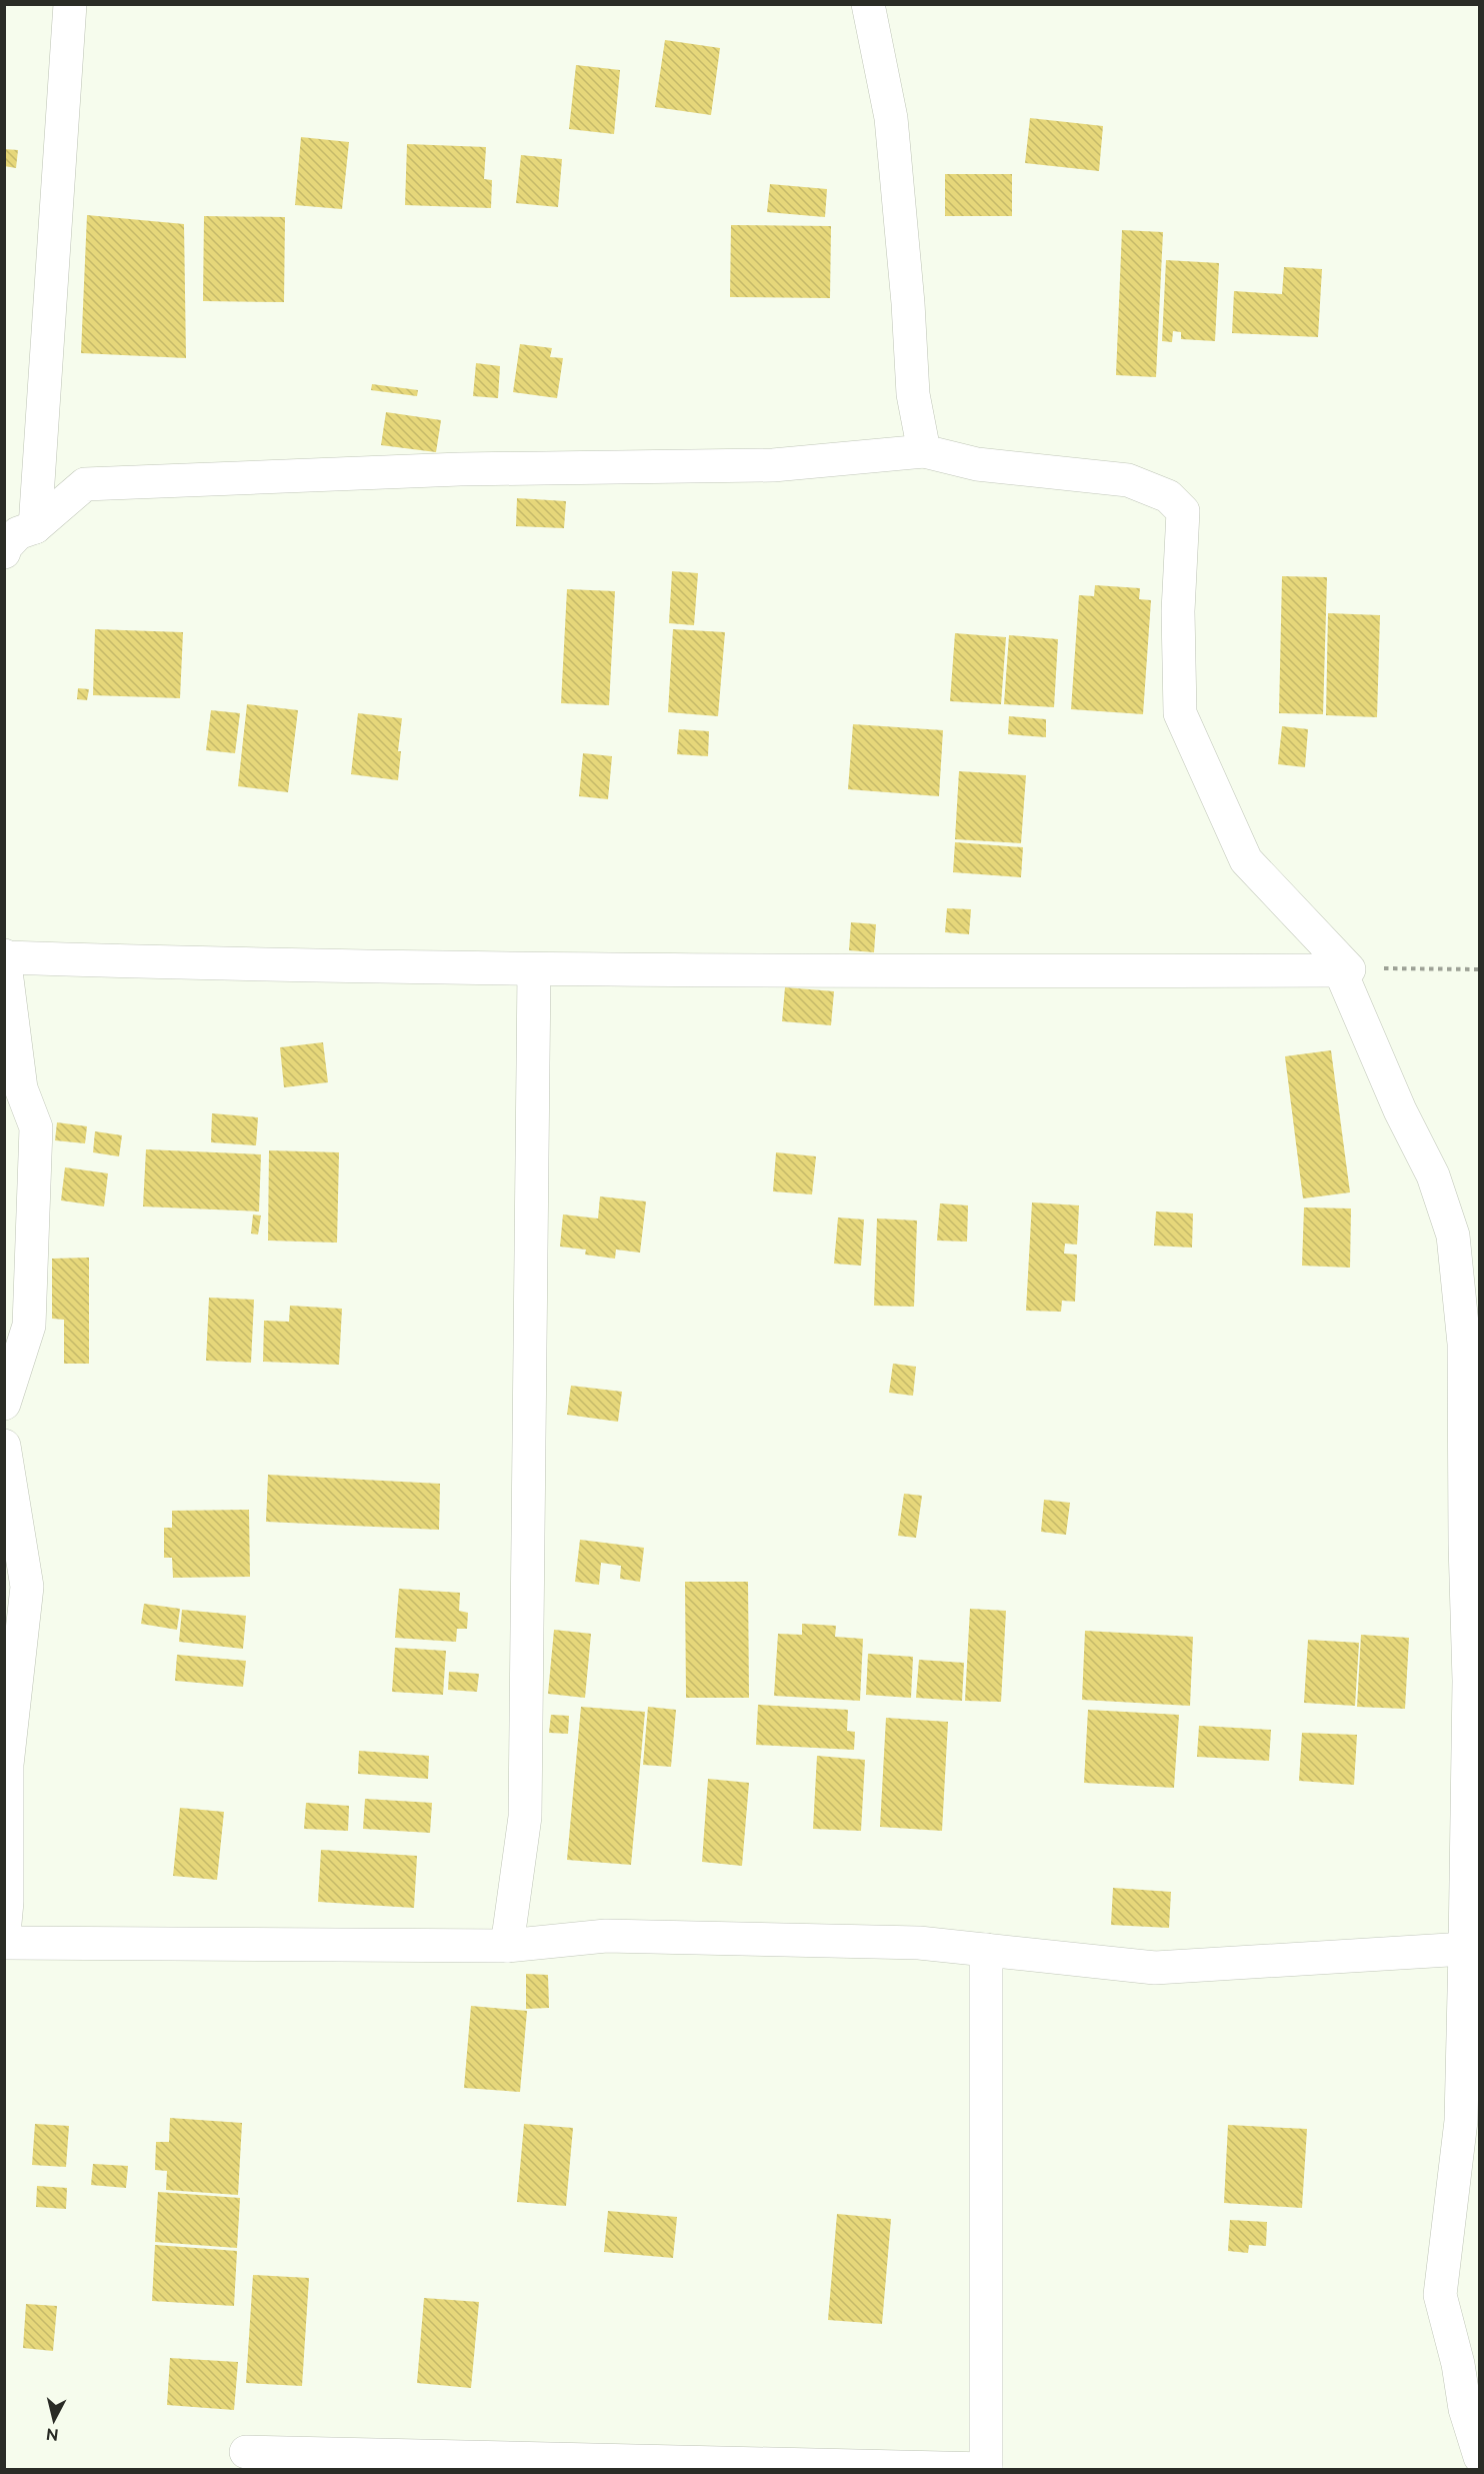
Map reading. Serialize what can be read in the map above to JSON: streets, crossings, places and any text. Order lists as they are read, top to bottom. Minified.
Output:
{"north":"bottom"}
